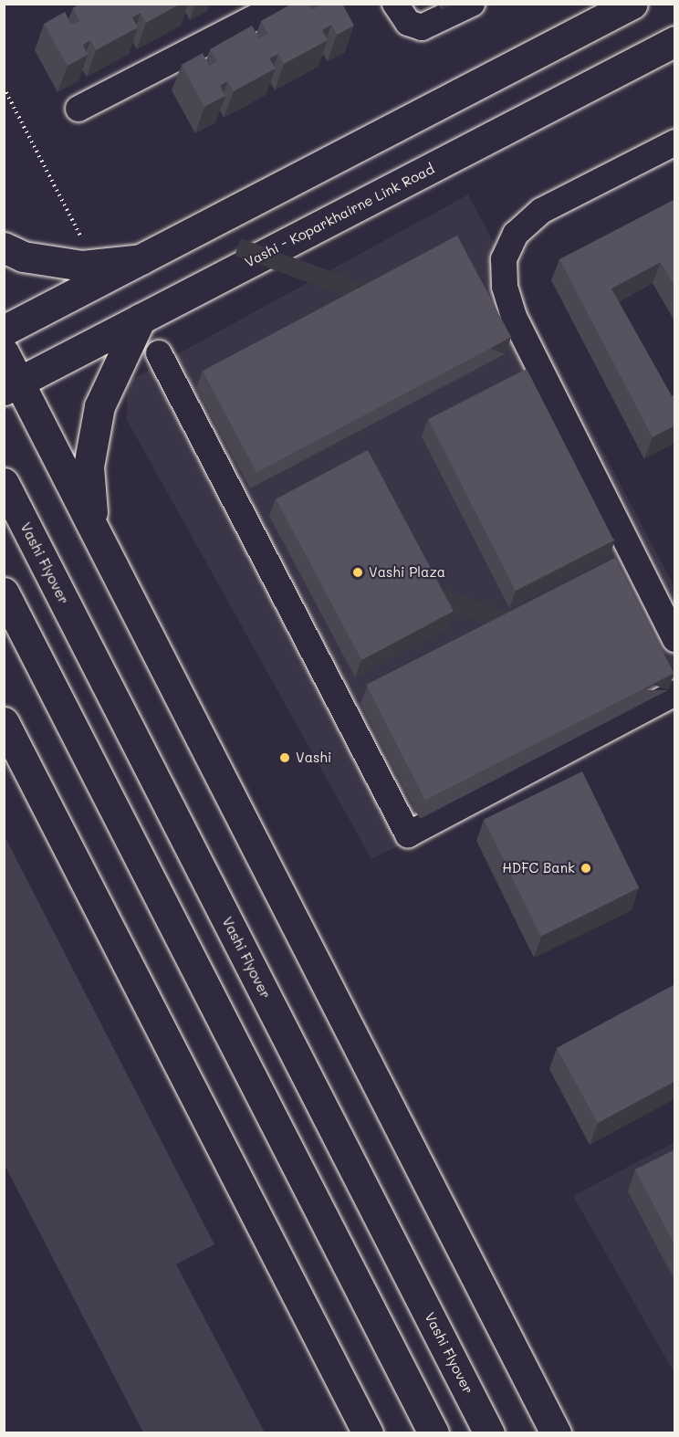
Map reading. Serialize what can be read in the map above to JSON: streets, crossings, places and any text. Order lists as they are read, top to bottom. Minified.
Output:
{"streets":{"main road":["Vashi - Koparkhairne Link Road","Vashi Flyover"]},"places":["Vashi Plaza","Vashi","HDFC Bank"]}
